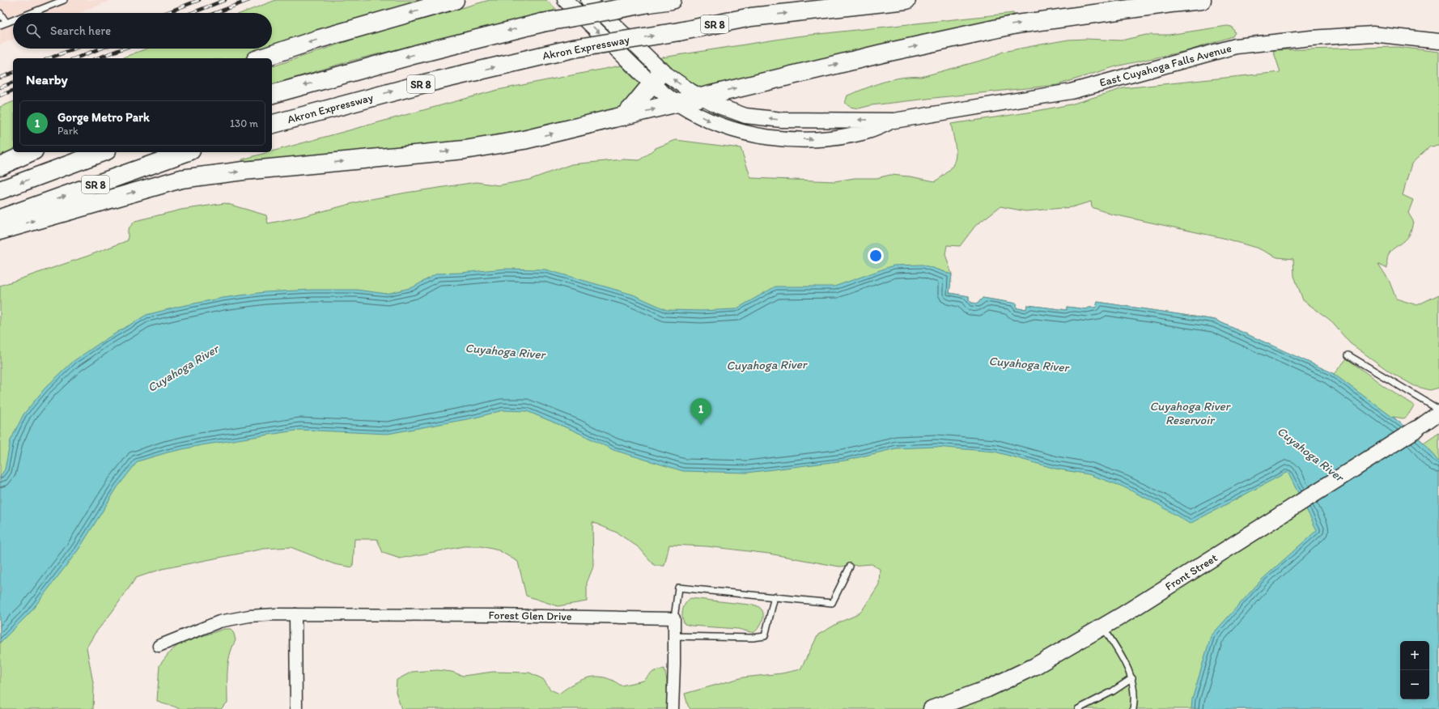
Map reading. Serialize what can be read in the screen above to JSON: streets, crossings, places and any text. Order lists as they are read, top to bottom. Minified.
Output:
{"streets":{"highway":["SR 8","Akron Expressway"],"main road":["Front Street"],"street":["East Cuyahoga Falls Avenue","Forest Glen Drive"]},"water":["Cuyahoga River","Cuyahoga River Reservoir"],"page":{"search":"Search here","heading":"Nearby","list":[{"mark":"1","name":"Gorge Metro Park","note":"Park","value":"130 m"}],"pins":"1","map_buttons":["+","−"]}}
